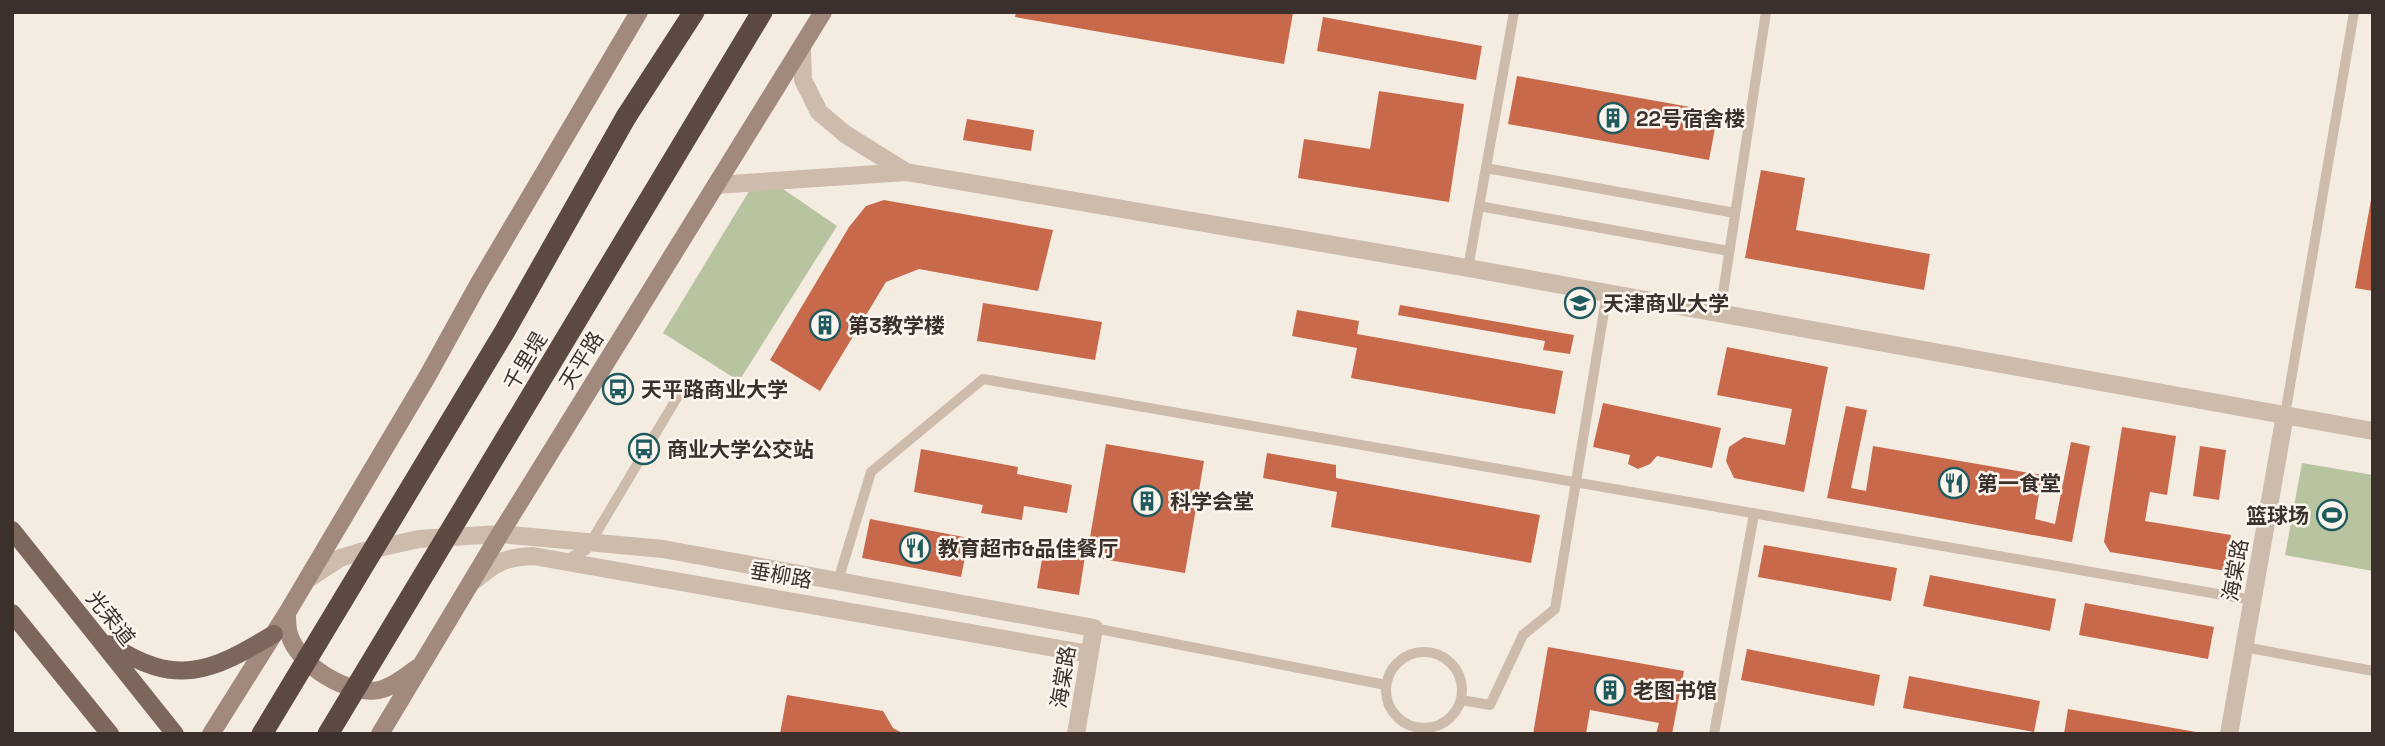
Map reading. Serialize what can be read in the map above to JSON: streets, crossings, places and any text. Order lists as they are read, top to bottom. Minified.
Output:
{"streets":{"highway":["千里堤"],"main road":["光荣道"],"street":["天平路","海棠路","垂柳路"]},"crossings":[["天平路","垂柳路"],["海棠路","垂柳路"]],"places":{"building":["22号宿舍楼","第3教学楼","科学会堂","老图书馆"],"school or university":["天津商业大学"],"bus stop":["天平路商业大学","商业大学公交站"],"restaurant":["第一食堂","教育超市&品佳餐厅"],"sports":["篮球场"]}}
